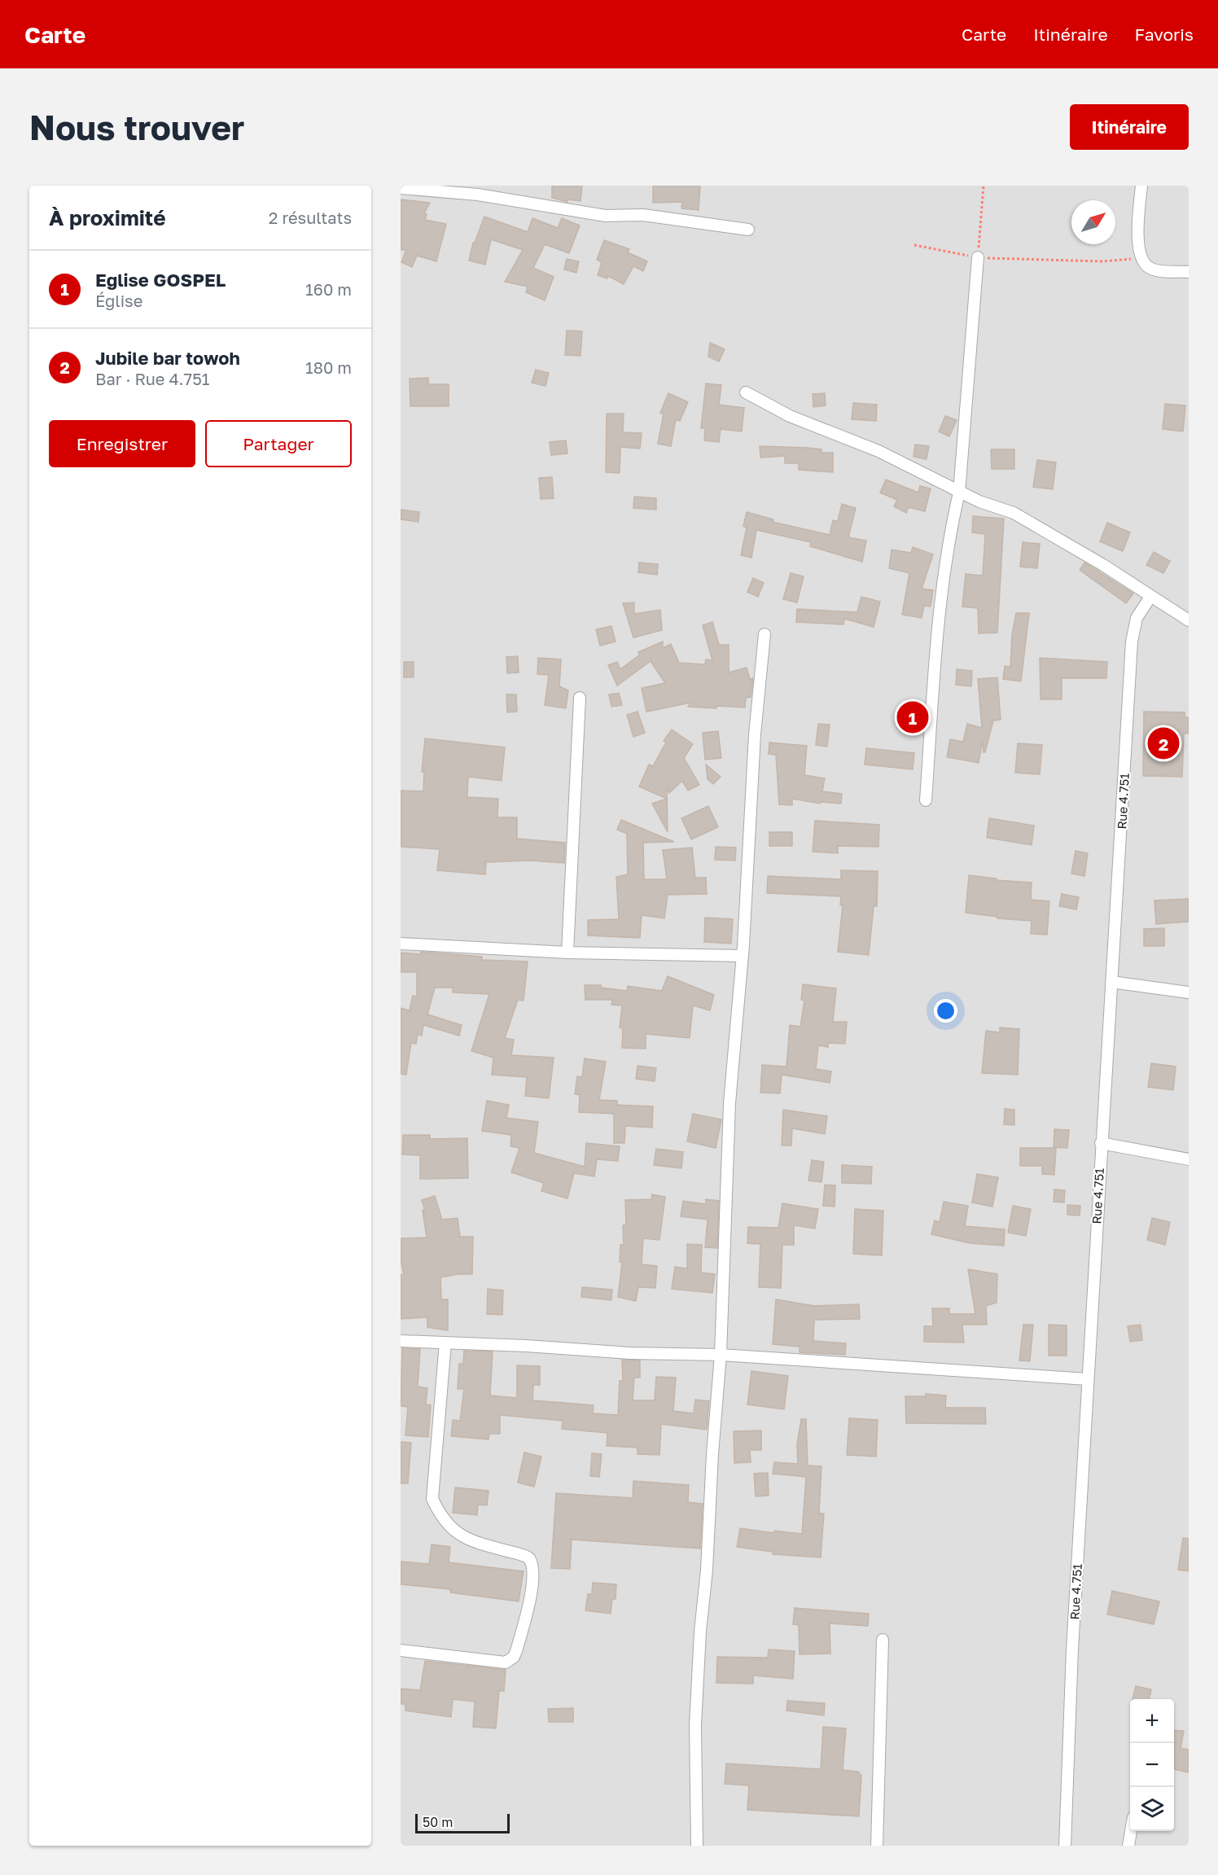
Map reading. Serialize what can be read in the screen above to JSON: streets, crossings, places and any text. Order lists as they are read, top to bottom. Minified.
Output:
{"streets":{"street":["Rue 4.751"]},"scale_bar":"50 m","north":"top right","page":{"header":"Carte","nav":["Carte","Itinéraire","Favoris"],"buttons":["Itinéraire",["Enregistrer","Partager"]],"title":"Nous trouver","heading":["À proximité","2 résultats"],"list":[{"mark":"1","name":"Eglise GOSPEL","note":"Église","value":"160 m"},{"mark":"2","name":"Jubile bar towoh","note":"Bar · Rue 4.751","value":"180 m"}],"pins":["1","2"],"map_buttons":["+","−"],"scale":"50 m"}}
